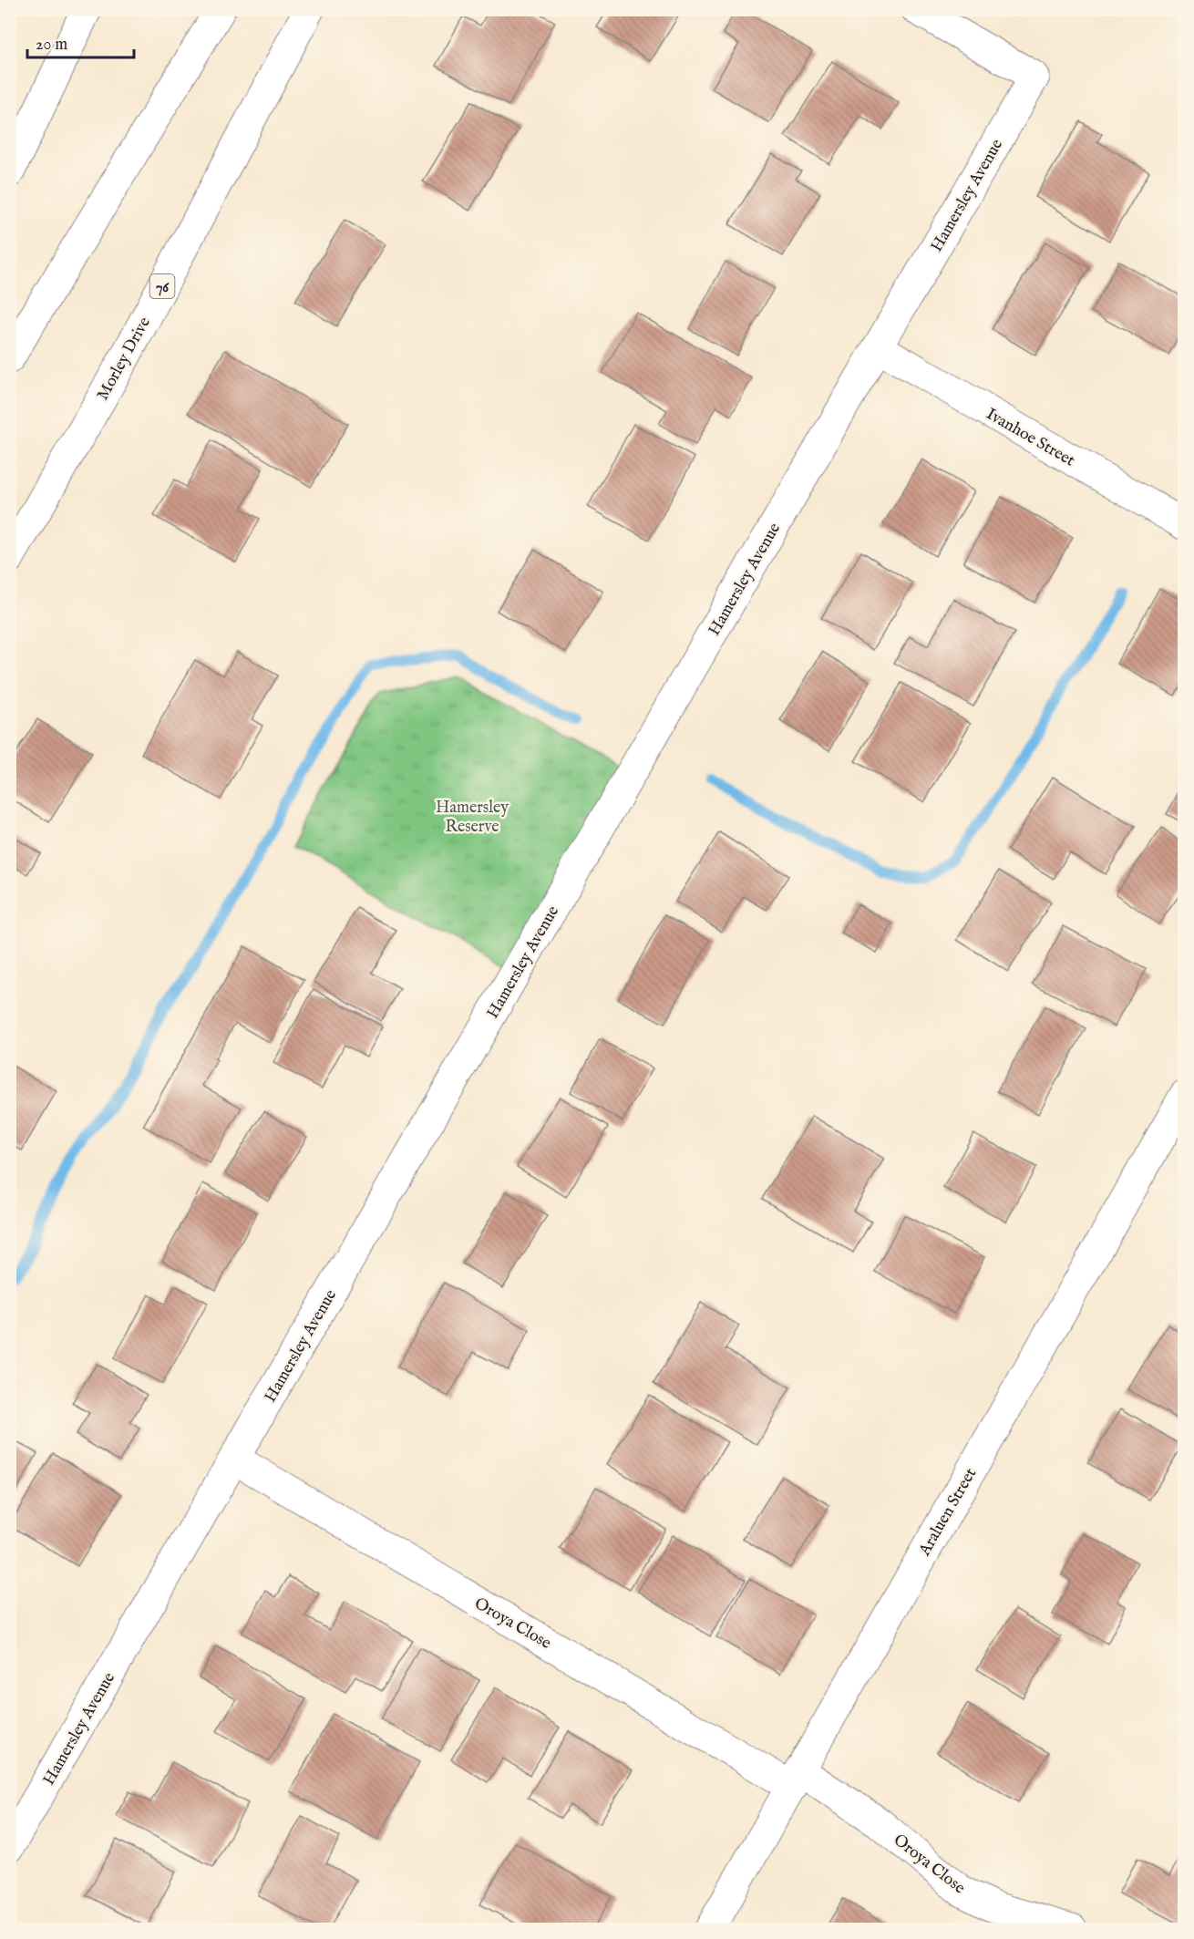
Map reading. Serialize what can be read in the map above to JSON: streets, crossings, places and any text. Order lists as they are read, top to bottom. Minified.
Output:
{"streets":{"street":["Hamersley Avenue","76","Morley Drive","Ivanhoe Street","Araluen Street","Oroya Close"]},"crossings":[["Hamersley Avenue","Ivanhoe Street"],["Hamersley Avenue","Oroya Close"],["Araluen Street","Oroya Close"]],"parks":["Hamersley Reserve"],"scale_bar":"20 m"}
